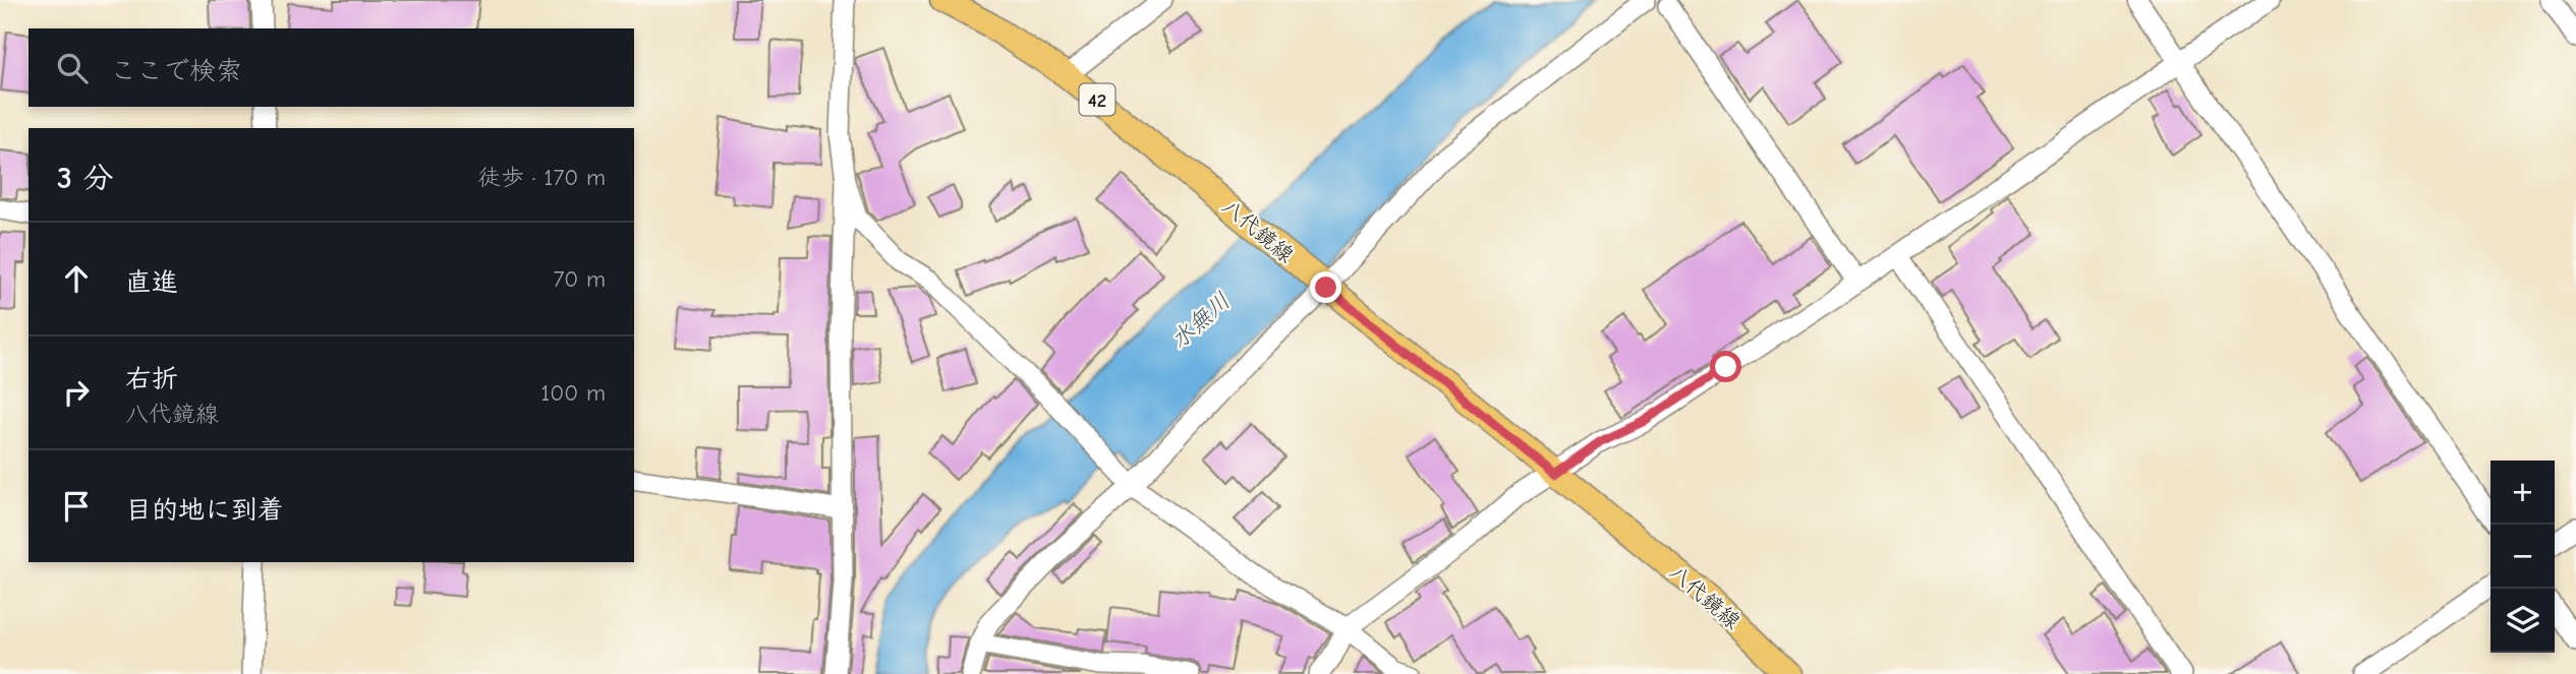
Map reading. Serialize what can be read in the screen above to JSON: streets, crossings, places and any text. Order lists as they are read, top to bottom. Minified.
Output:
{"streets":{"main road":["42","八代鏡線"]},"water":["水無川"],"page":{"search":"ここで検索","heading":["3 分","徒歩 · 170 m"],"list":[["直進","70 m"],["右折","八代鏡線","100 m"],"目的地に到着"],"map_buttons":["+","−"]}}
